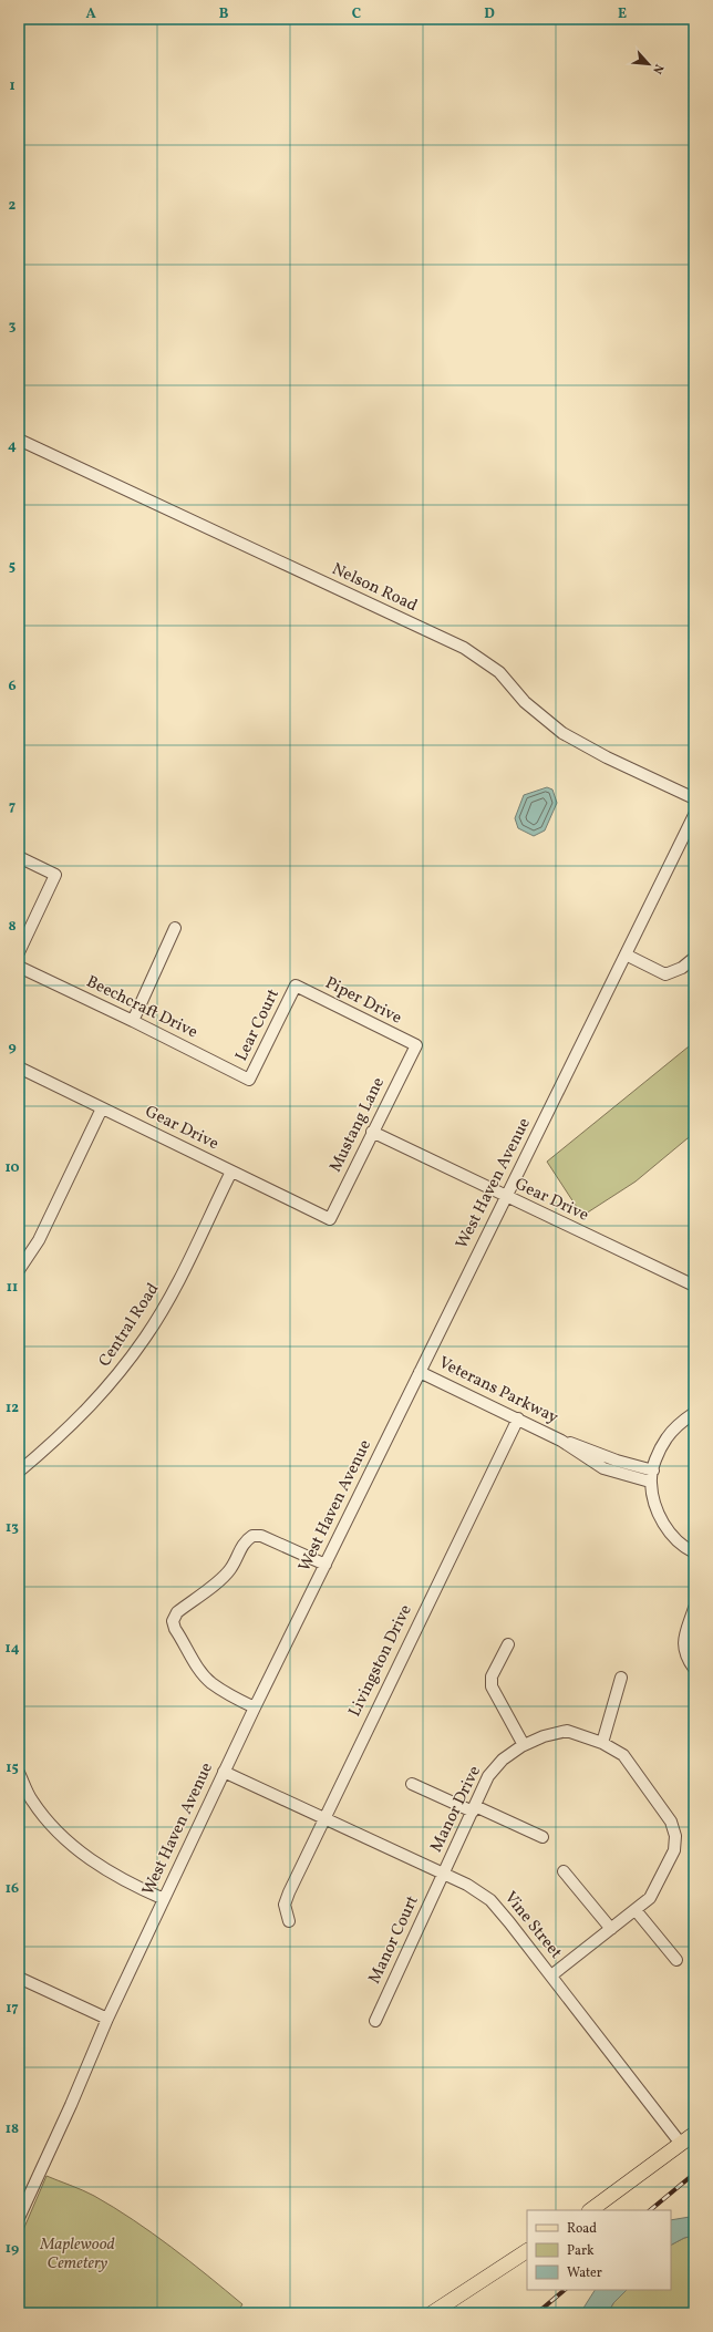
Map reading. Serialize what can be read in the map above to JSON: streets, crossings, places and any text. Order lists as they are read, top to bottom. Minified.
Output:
{"streets":{"street":["Nelson Road","Piper Drive","Beechcraft Drive","Lear Court","Mustang Lane","Gear Drive","West Haven Avenue","Central Road","Veterans Parkway","Livingston Drive","Manor Drive","Vine Street","Manor Court"]},"crossings":[["Piper Drive","Lear Court"],["Piper Drive","Mustang Lane"],["Beechcraft Drive","Lear Court"],["Mustang Lane","Gear Drive"],["Gear Drive","West Haven Avenue"],["Gear Drive","Central Road"],["West Haven Avenue","Veterans Parkway"],["West Haven Avenue","Vine Street"],["Veterans Parkway","Livingston Drive"],["Livingston Drive","Vine Street"],["Manor Drive","Vine Street"],["Manor Drive","Manor Court"],["Vine Street","Manor Court"]],"parks":["Maplewood Cemetery"],"legend":["Road","Park","Water"],"north":"bottom right","grid":{"columns":["A","B","C","D","E"],"rows":["1","2","3","4","5","6","7","8","9","10","11","12","13","14","15","16","17","18","19"]}}
